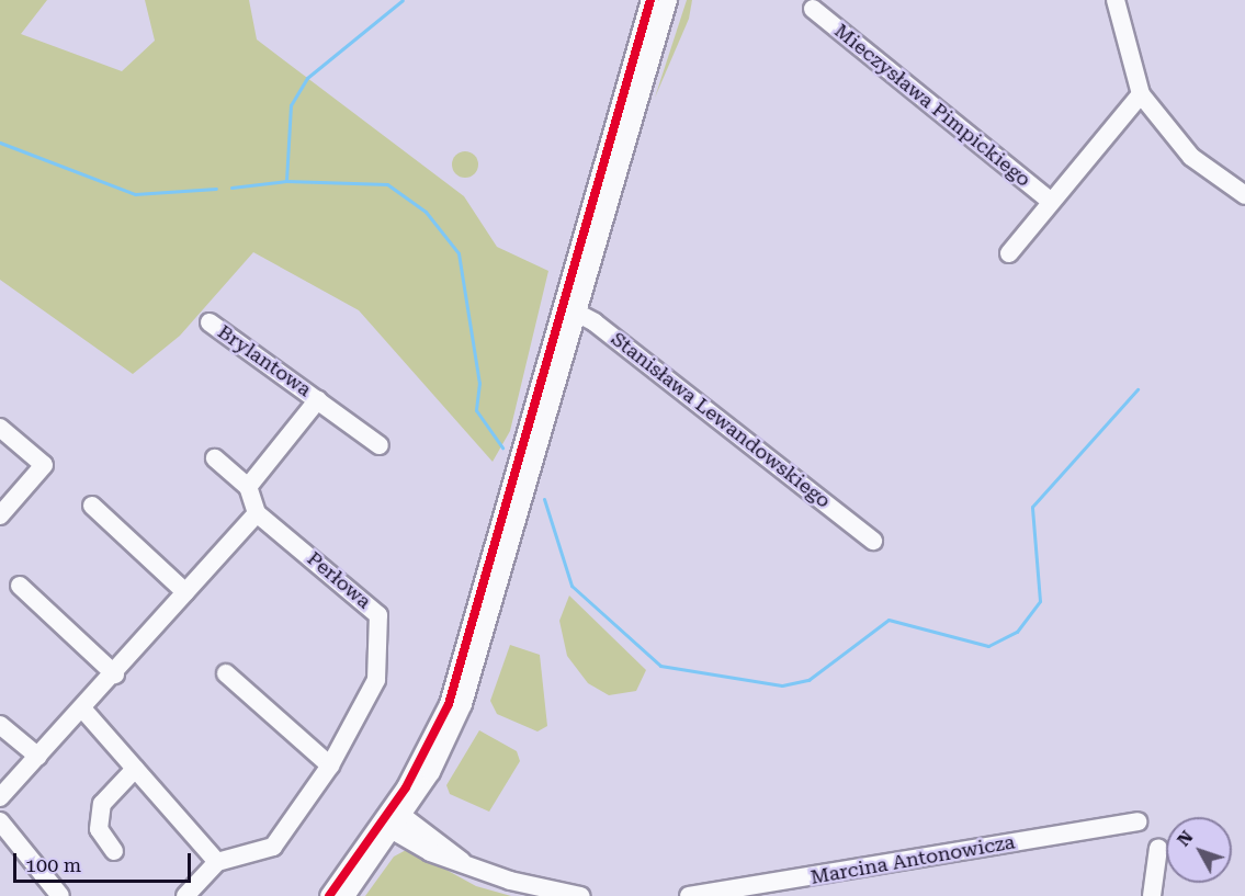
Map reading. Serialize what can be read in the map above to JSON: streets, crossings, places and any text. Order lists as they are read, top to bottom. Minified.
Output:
{"streets":{"street":["Mieczysława Pimpickiego","Brylantowa","Stanisława Lewandowskiego","Perłowa","Marcina Antonowicza"]},"scale_bar":"100 m","north":"top left"}
